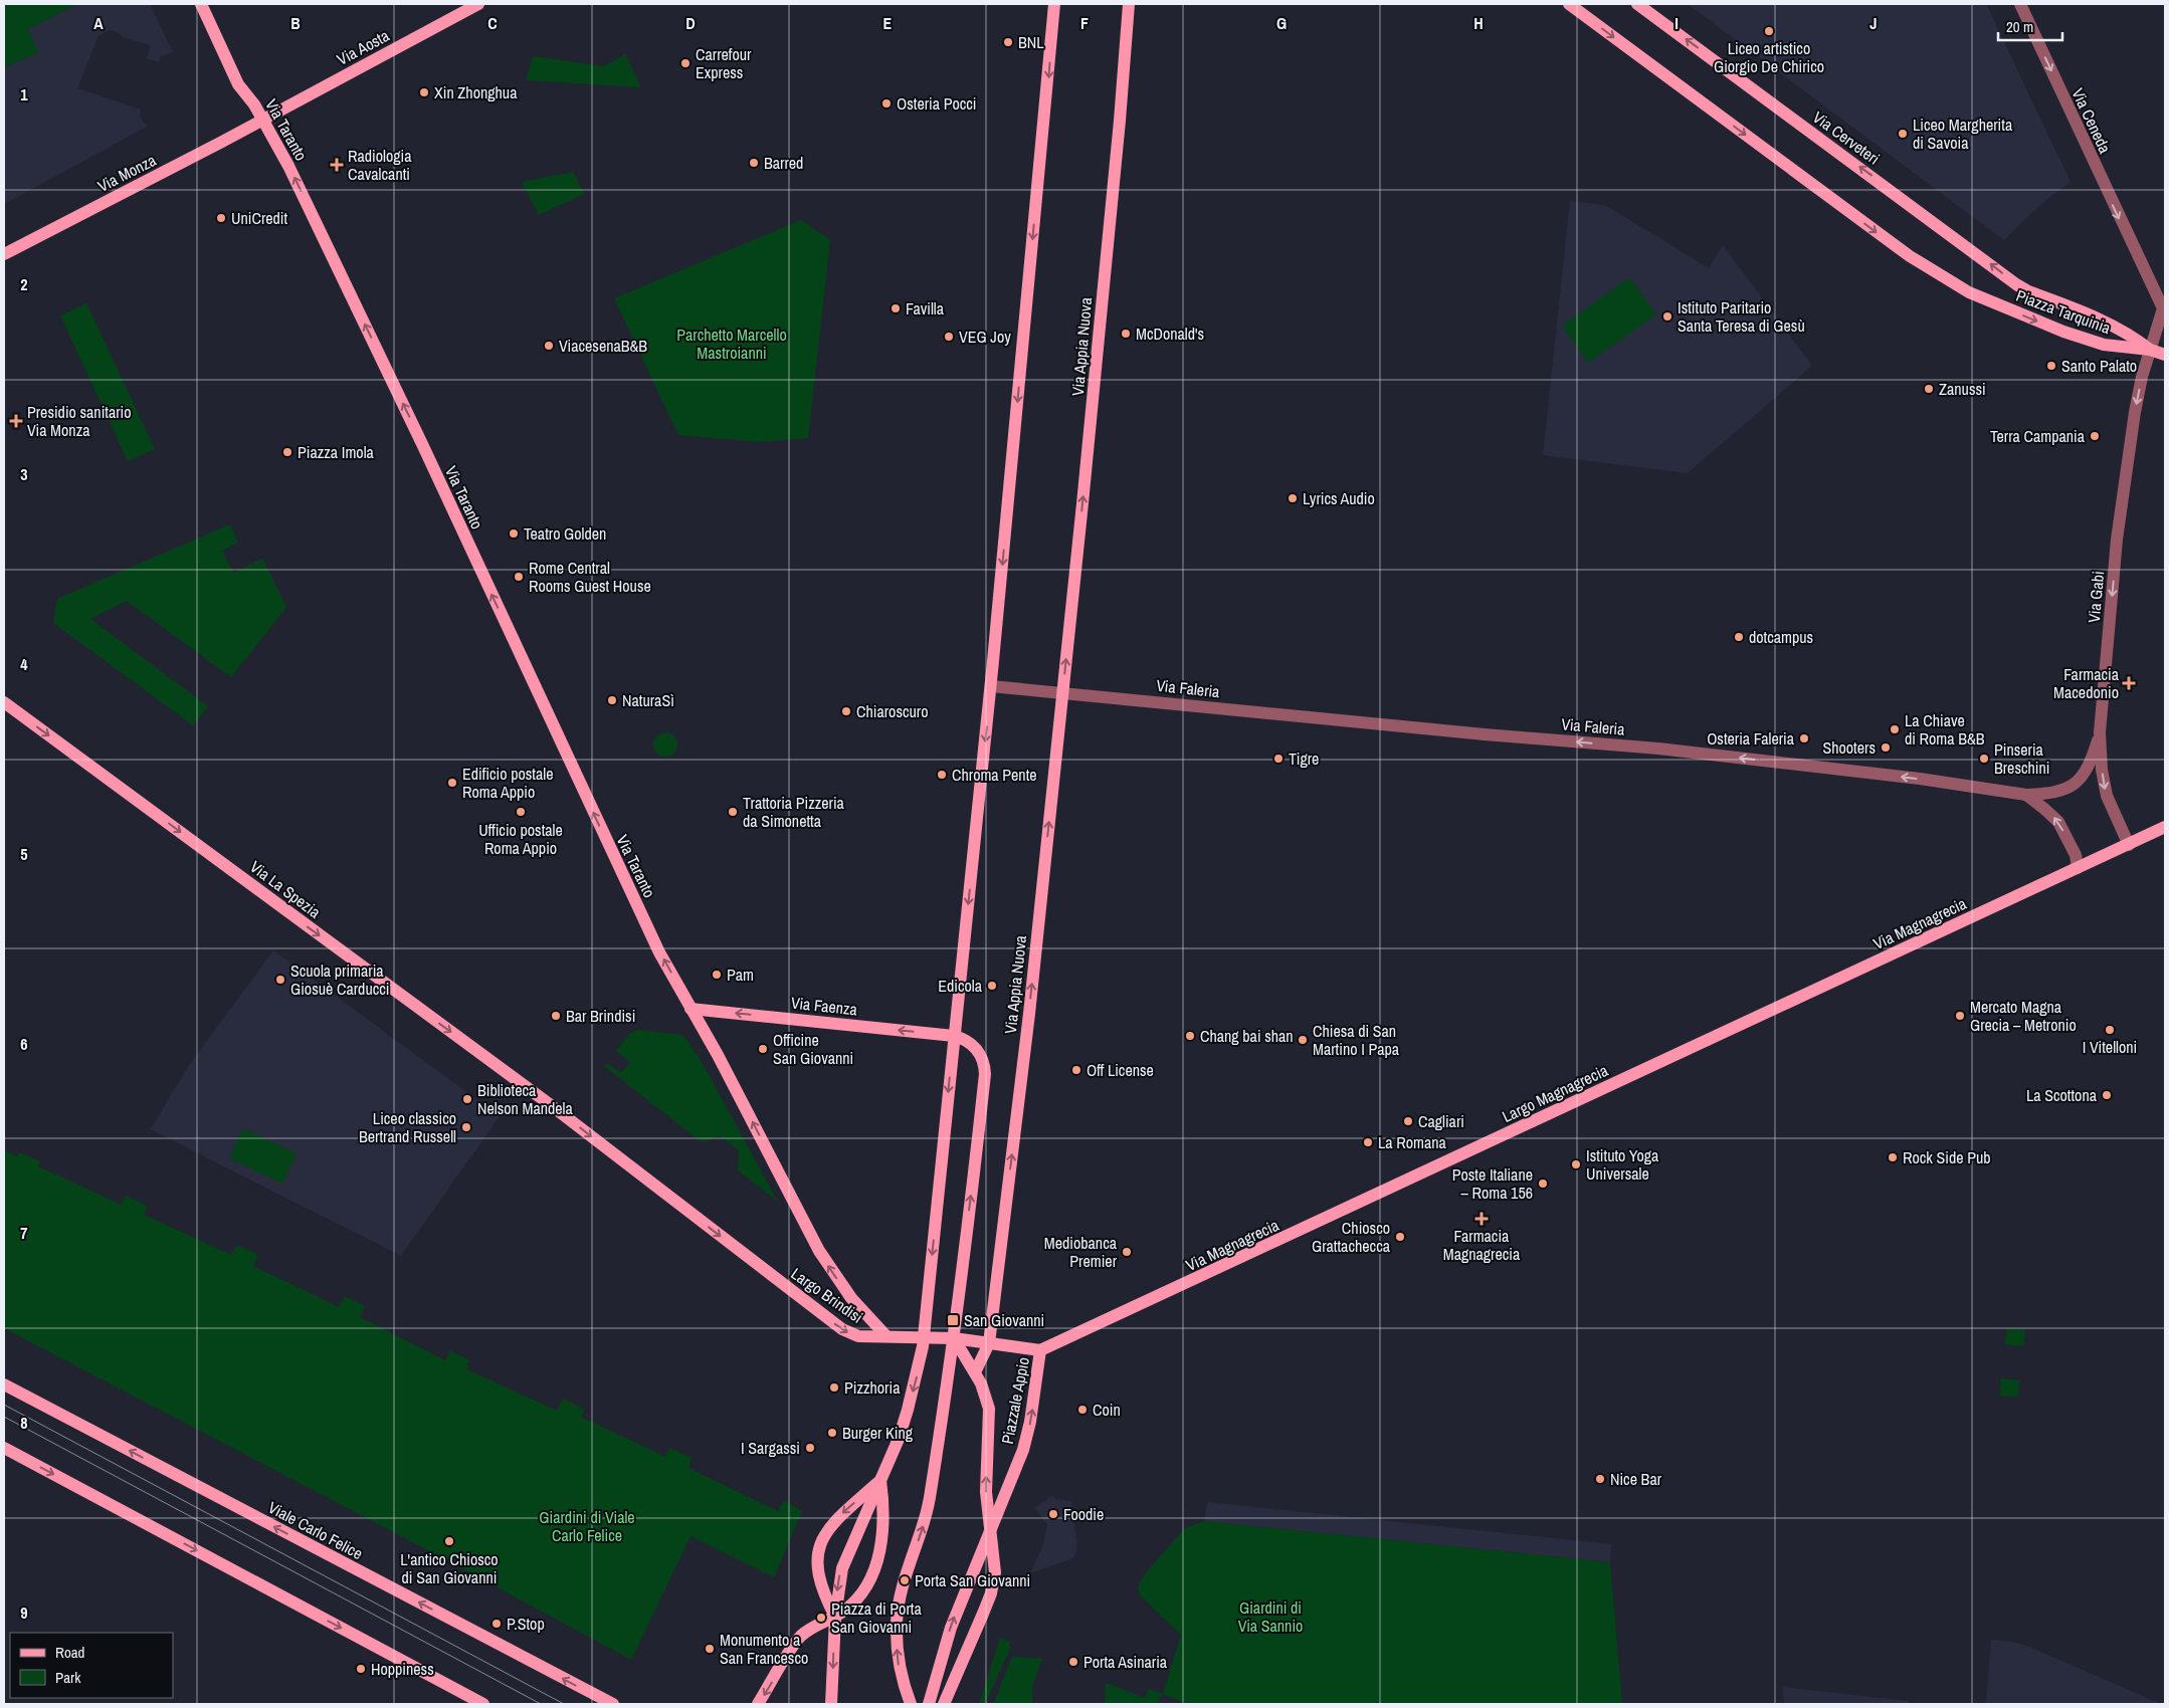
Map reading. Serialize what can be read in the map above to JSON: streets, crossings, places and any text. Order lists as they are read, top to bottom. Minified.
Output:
{"streets":{"main road":["Via Aosta","Via Taranto","Via Cerveteri","Via Monza","Piazza Tarquinia","Via Appia Nuova","Via La Spezia","Via Magnagrecia","Via Faenza","Largo Magnagrecia","Largo Brindisi","Piazzale Appio","Viale Carlo Felice"],"street":["Via Ceneda","Via Gabi","Via Faleria"]},"crossings":[["Via Aosta","Via Taranto"],["Via Aosta","Via Monza"],["Via Ceneda","Piazza Tarquinia"],["Via Ceneda","Via Gabi"],["Via Taranto","Via Monza"],["Via Taranto","Via Faenza"],["Via Taranto","Largo Brindisi"],["Via Cerveteri","Piazza Tarquinia"],["Piazza Tarquinia","Via Gabi"],["Via Appia Nuova","Via Faleria"],["Via Appia Nuova","Piazzale Appio"],["Via Gabi","Via Magnagrecia"],["Via Faleria","Via Magnagrecia"],["Via La Spezia","Largo Brindisi"],["Via Magnagrecia","Largo Magnagrecia"],["Via Magnagrecia","Piazzale Appio"],["Via Faenza","Largo Brindisi"],["Largo Brindisi","Piazzale Appio"]],"one_way":["Via Ceneda","Via Taranto","Via Cerveteri","Piazza Tarquinia","Via Gabi","Via Faleria","Via La Spezia","Via Faenza"],"parks":["Parchetto Marcello Mastroianni","Giardini di Viale Carlo Felice","Giardini di Via Sannio"],"places":{"other":["Liceo artistico Giorgio De Chirico","BNL","Carrefour Express","Xin Zhonghua","Osteria Pocci","Liceo Margherita di Savoia","Barred","UniCredit","Favilla","Istituto Paritario Santa Teresa di Gesù","McDonald's","VEG Joy","ViacesenaB&B","Santo Palato","Zanussi","Terra Campania","Piazza Imola","Lyrics Audio","Teatro Golden","Rome Central Rooms Guest House","dotcampus","NaturaSì","Chiaroscuro","La Chiave di Roma B&B","Osteria Faleria","Shooters","Tigre","Pinseria Breschini","Chroma Pente","Edificio postale Roma Appio","Ufficio postale Roma Appio","Trattoria Pizzeria da Simonetta","Pam","Scuola primaria Giosuè Carducci","Edicola","Bar Brindisi","Mercato Magna Grecia – Metronio","I Vitelloni","Chang bai shan","Chiesa di San Martino I Papa","Officine San Giovanni","Off License","La Scottona","Biblioteca Nelson Mandela","Cagliari","Liceo classico Bertrand Russell","La Romana","Rock Side Pub","Istituto Yoga Universale","Poste Italiane – Roma 156","Chiosco Grattachecca","Mediobanca Premier","Pizzhoria","Coin","Burger King","I Sargassi","Nice Bar","Foodie","L'antico Chiosco di San Giovanni","Porta San Giovanni","Piazza di Porta San Giovanni","P.Stop","Monumento a San Francesco","Porta Asinaria","Hoppiness"],"health":["Radiologia Cavalcanti","Presidio sanitario Via Monza","Farmacia Macedonio","Farmacia Magnagrecia"],"transit":["San Giovanni"]},"legend":["Road","Park"],"scale_bar":"20 m","grid":{"columns":["A","B","C","D","E","F","G","H","I","J"],"rows":["1","2","3","4","5","6","7","8","9"]}}
